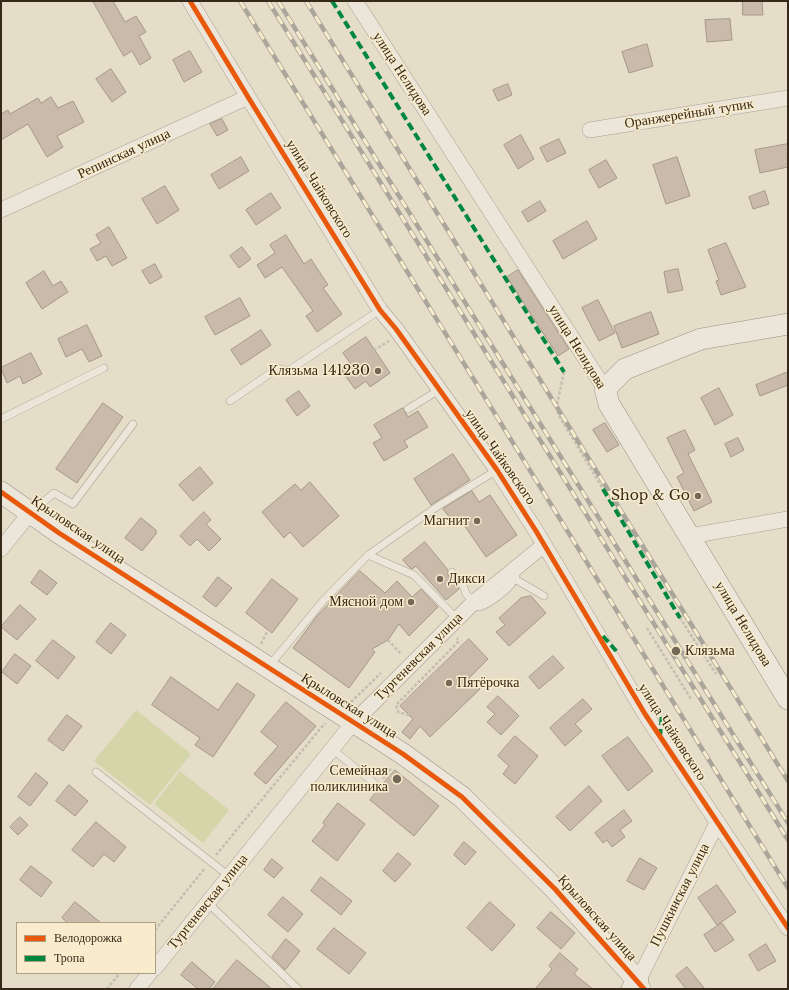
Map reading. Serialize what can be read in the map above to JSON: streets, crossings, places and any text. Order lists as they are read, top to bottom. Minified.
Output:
{"streets":{"street":["улица Нелидова","Оранжерейный тупик","Репинская улица","улица Чайковского","Крыловская улица","Тургеневская улица","Пушкинская улица"]},"crossings":[["Репинская улица","улица Чайковского"],["улица Чайковского","Тургеневская улица"],["улица Чайковского","Пушкинская улица"],["Крыловская улица","Тургеневская улица"],["Крыловская улица","Пушкинская улица"]],"places":["Клязьма 141230","Shop & Go","Магнит","Дикси","Мясной дом","Клязьма","Пятёрочка","Семейная поликлиника"],"legend":["Велодорожка","Тропа"]}
